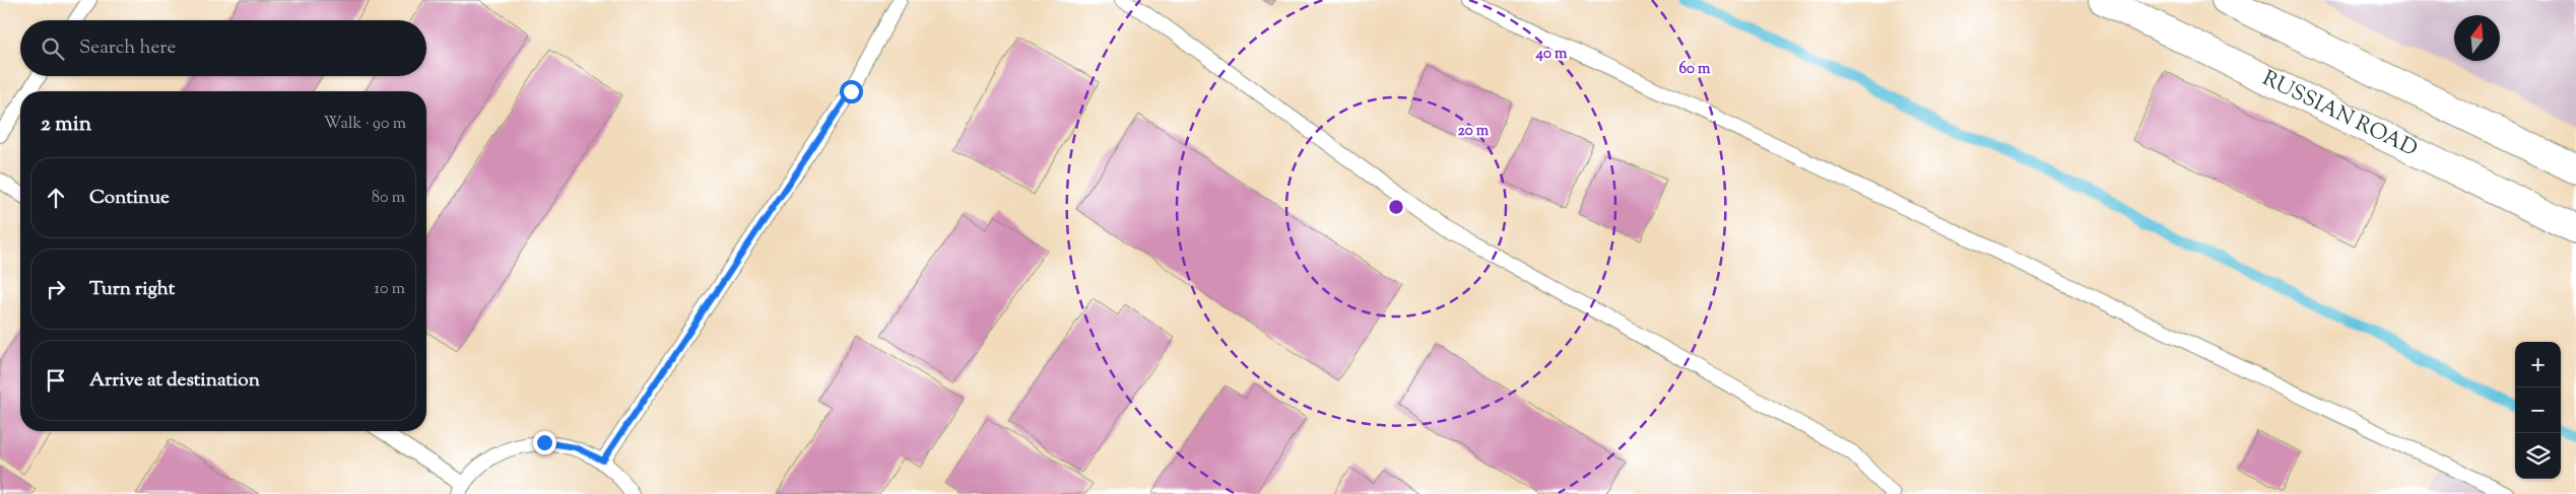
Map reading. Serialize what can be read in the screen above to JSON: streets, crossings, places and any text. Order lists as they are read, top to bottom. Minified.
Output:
{"streets":{"main road":["RUSSIAN ROAD"]},"north":"top","page":{"search":"Search here","heading":["2 min","Walk · 90 m"],"list":[["Continue","80 m"],["Turn right","10 m"],"Arrive at destination"],"map_buttons":["+","−"]},"rings":["40 m","60 m","20 m"]}
